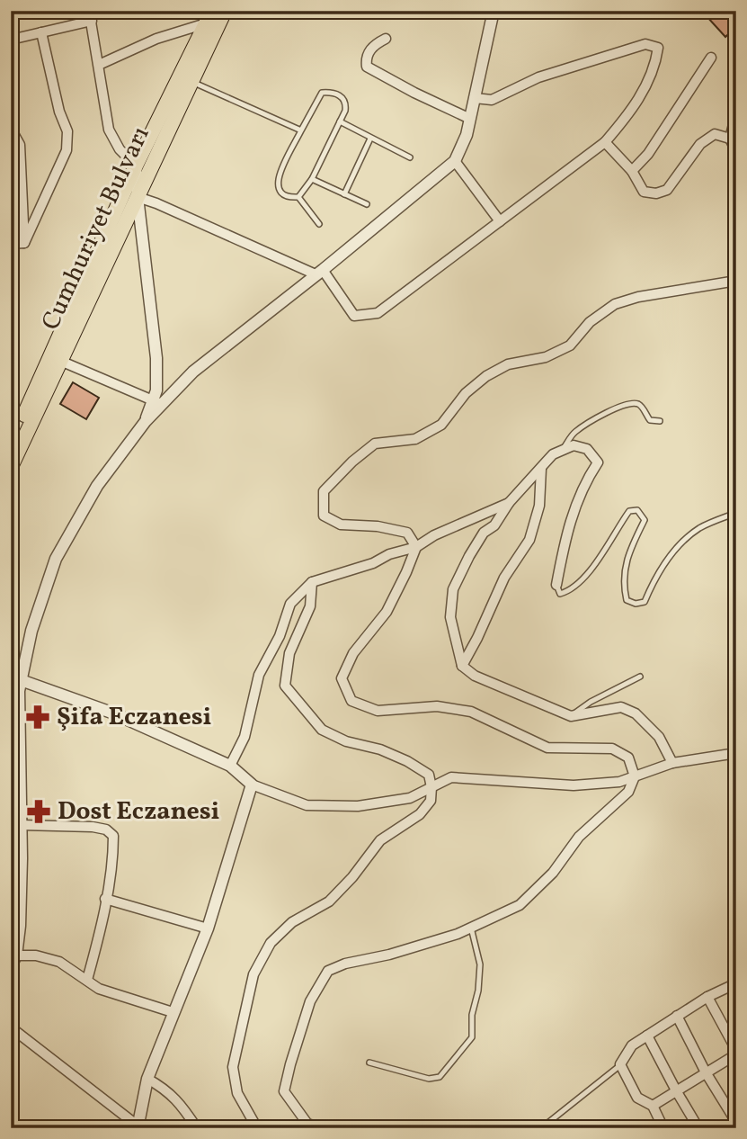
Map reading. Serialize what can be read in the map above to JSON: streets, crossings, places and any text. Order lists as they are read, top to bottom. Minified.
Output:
{"streets":{"main road":["Cumhuriyet Bulvarı"]},"places":{"pharmacy":["Şifa Eczanesi","Dost Eczanesi"]}}
